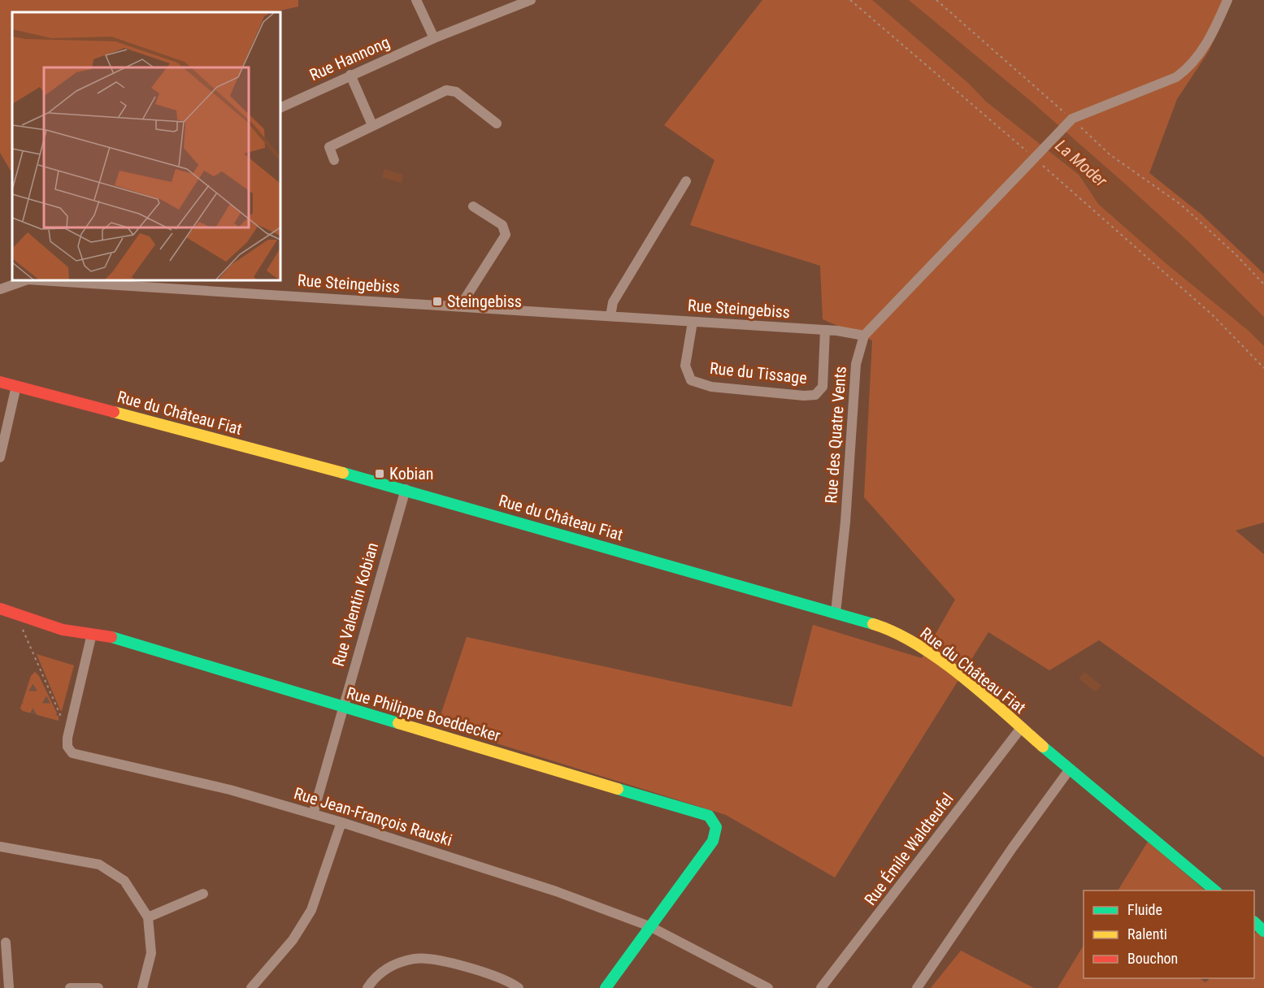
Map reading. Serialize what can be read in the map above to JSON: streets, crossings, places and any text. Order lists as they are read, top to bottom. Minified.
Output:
{"streets":{"street":["Rue Hannong","Rue Steingebiss","Rue du Tissage","Rue du Château Fiat","Rue des Quatre Vents","Rue Valentin Kobian","Rue Philippe Boeddecker","Rue Jean-François Rauski","Rue Émile Waldteufel"]},"crossings":[["Rue Steingebiss","Rue du Tissage"],["Rue Steingebiss","Rue des Quatre Vents"],["Rue du Château Fiat","Rue des Quatre Vents"],["Rue du Château Fiat","Rue Valentin Kobian"],["Rue du Château Fiat","Rue Émile Waldteufel"],["Rue Valentin Kobian","Rue Philippe Boeddecker"],["Rue Valentin Kobian","Rue Jean-François Rauski"],["Rue Philippe Boeddecker","Rue Jean-François Rauski"]],"water":["La Moder"],"places":{"transit":["Steingebiss","Kobian"]},"legend":["Fluide","Ralenti","Bouchon"]}
